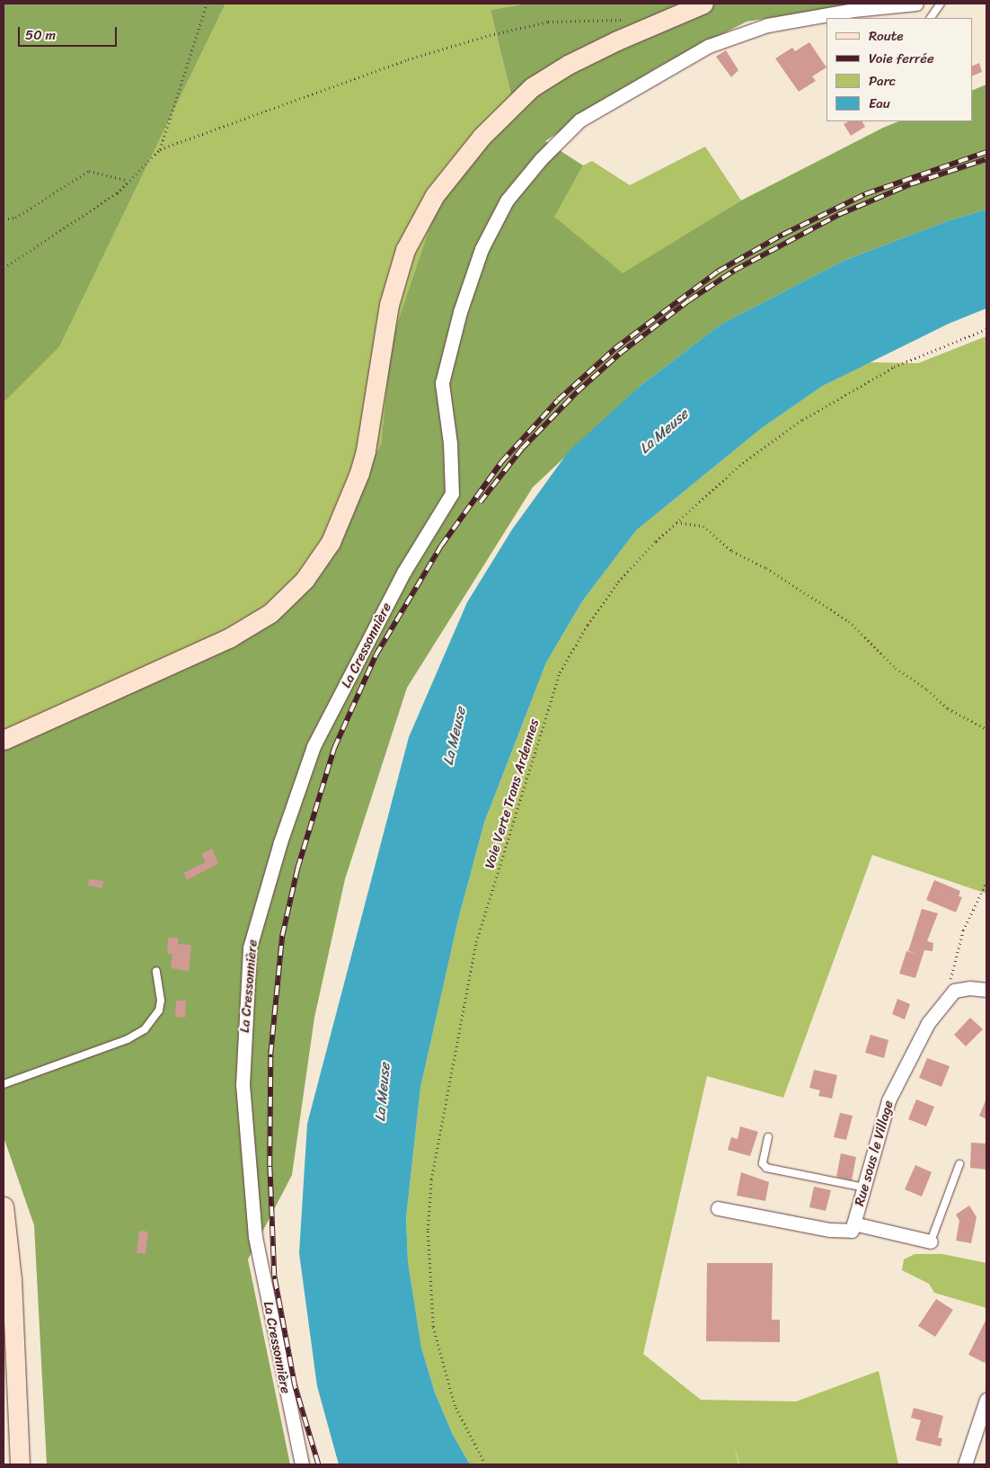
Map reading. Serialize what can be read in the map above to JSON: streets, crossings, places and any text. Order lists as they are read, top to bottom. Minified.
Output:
{"streets":{"street":["La Cressonnière","Rue sous le Village"],"path":["Voie Verte Trans Ardennes"]},"water":["La Meuse"],"legend":["Route","Voie ferrée","Parc","Eau"],"scale_bar":"50 m"}
